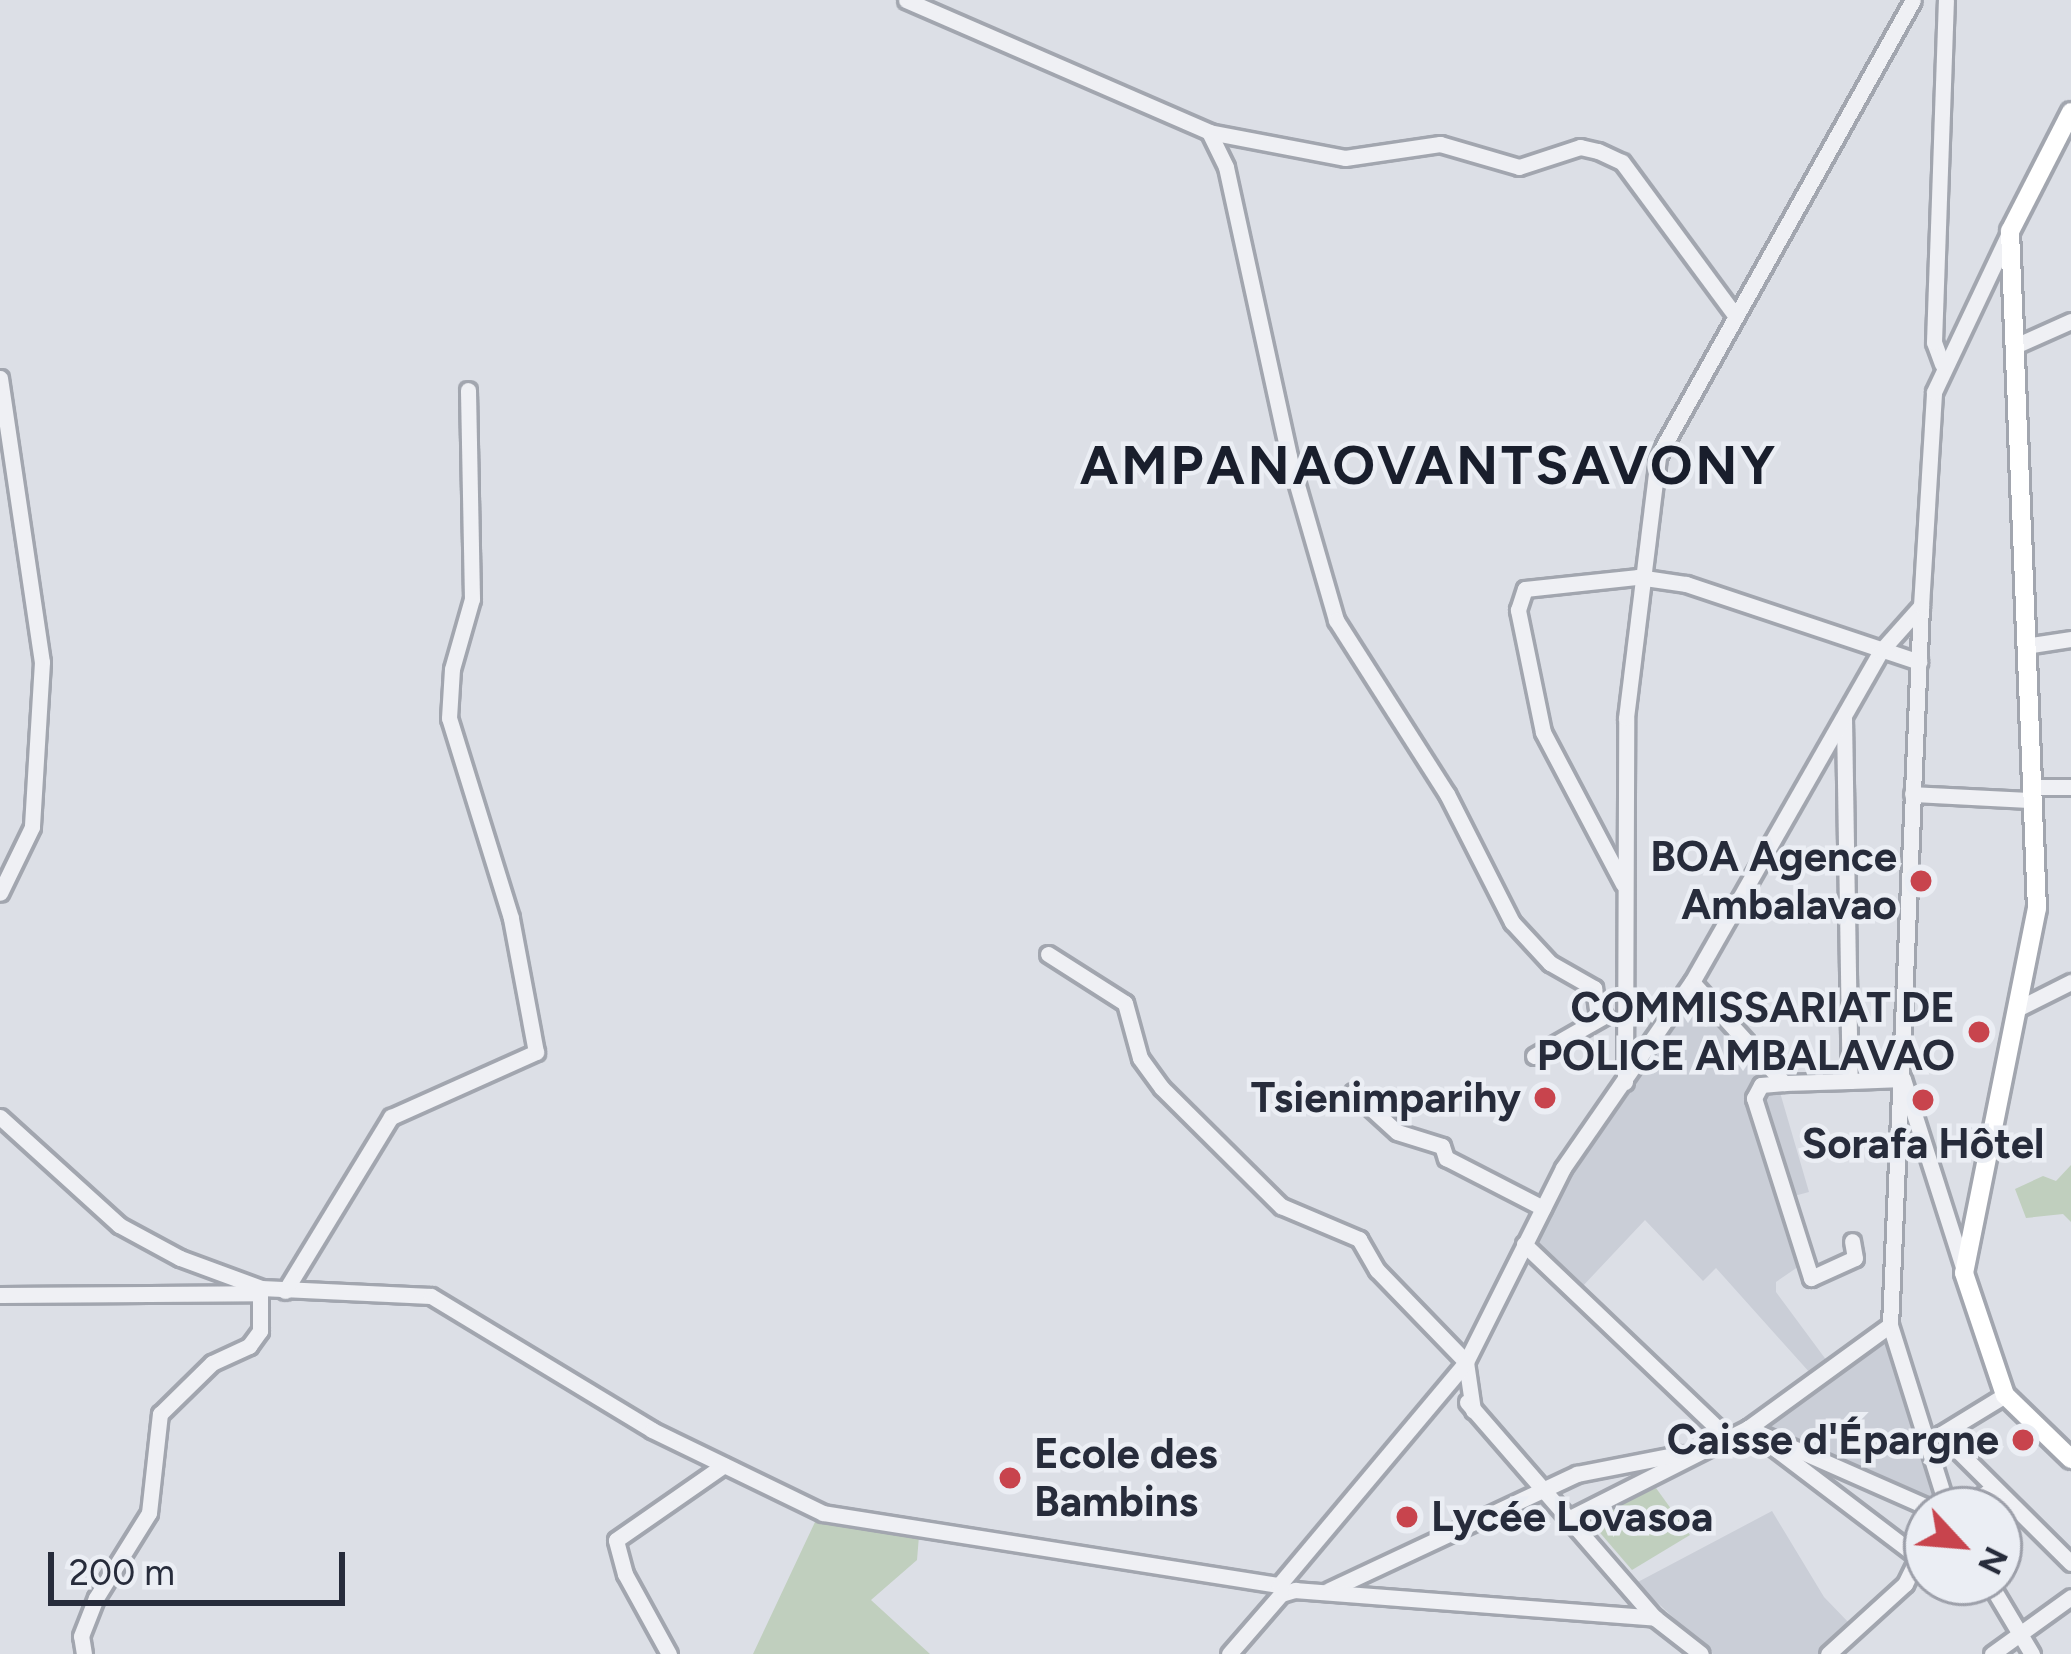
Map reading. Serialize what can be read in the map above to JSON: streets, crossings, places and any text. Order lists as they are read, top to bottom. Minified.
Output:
{"districts":["AMPANAOVANTSAVONY"],"places":["BOA Agence Ambalavao","COMMISSARIAT DE POLICE AMBALAVAO","Tsienimparihy","Sorafa Hôtel","Caisse d'Épargne","Ecole des Bambins","Lycée Lovasoa"],"scale_bar":"200 m","north":"bottom right"}
